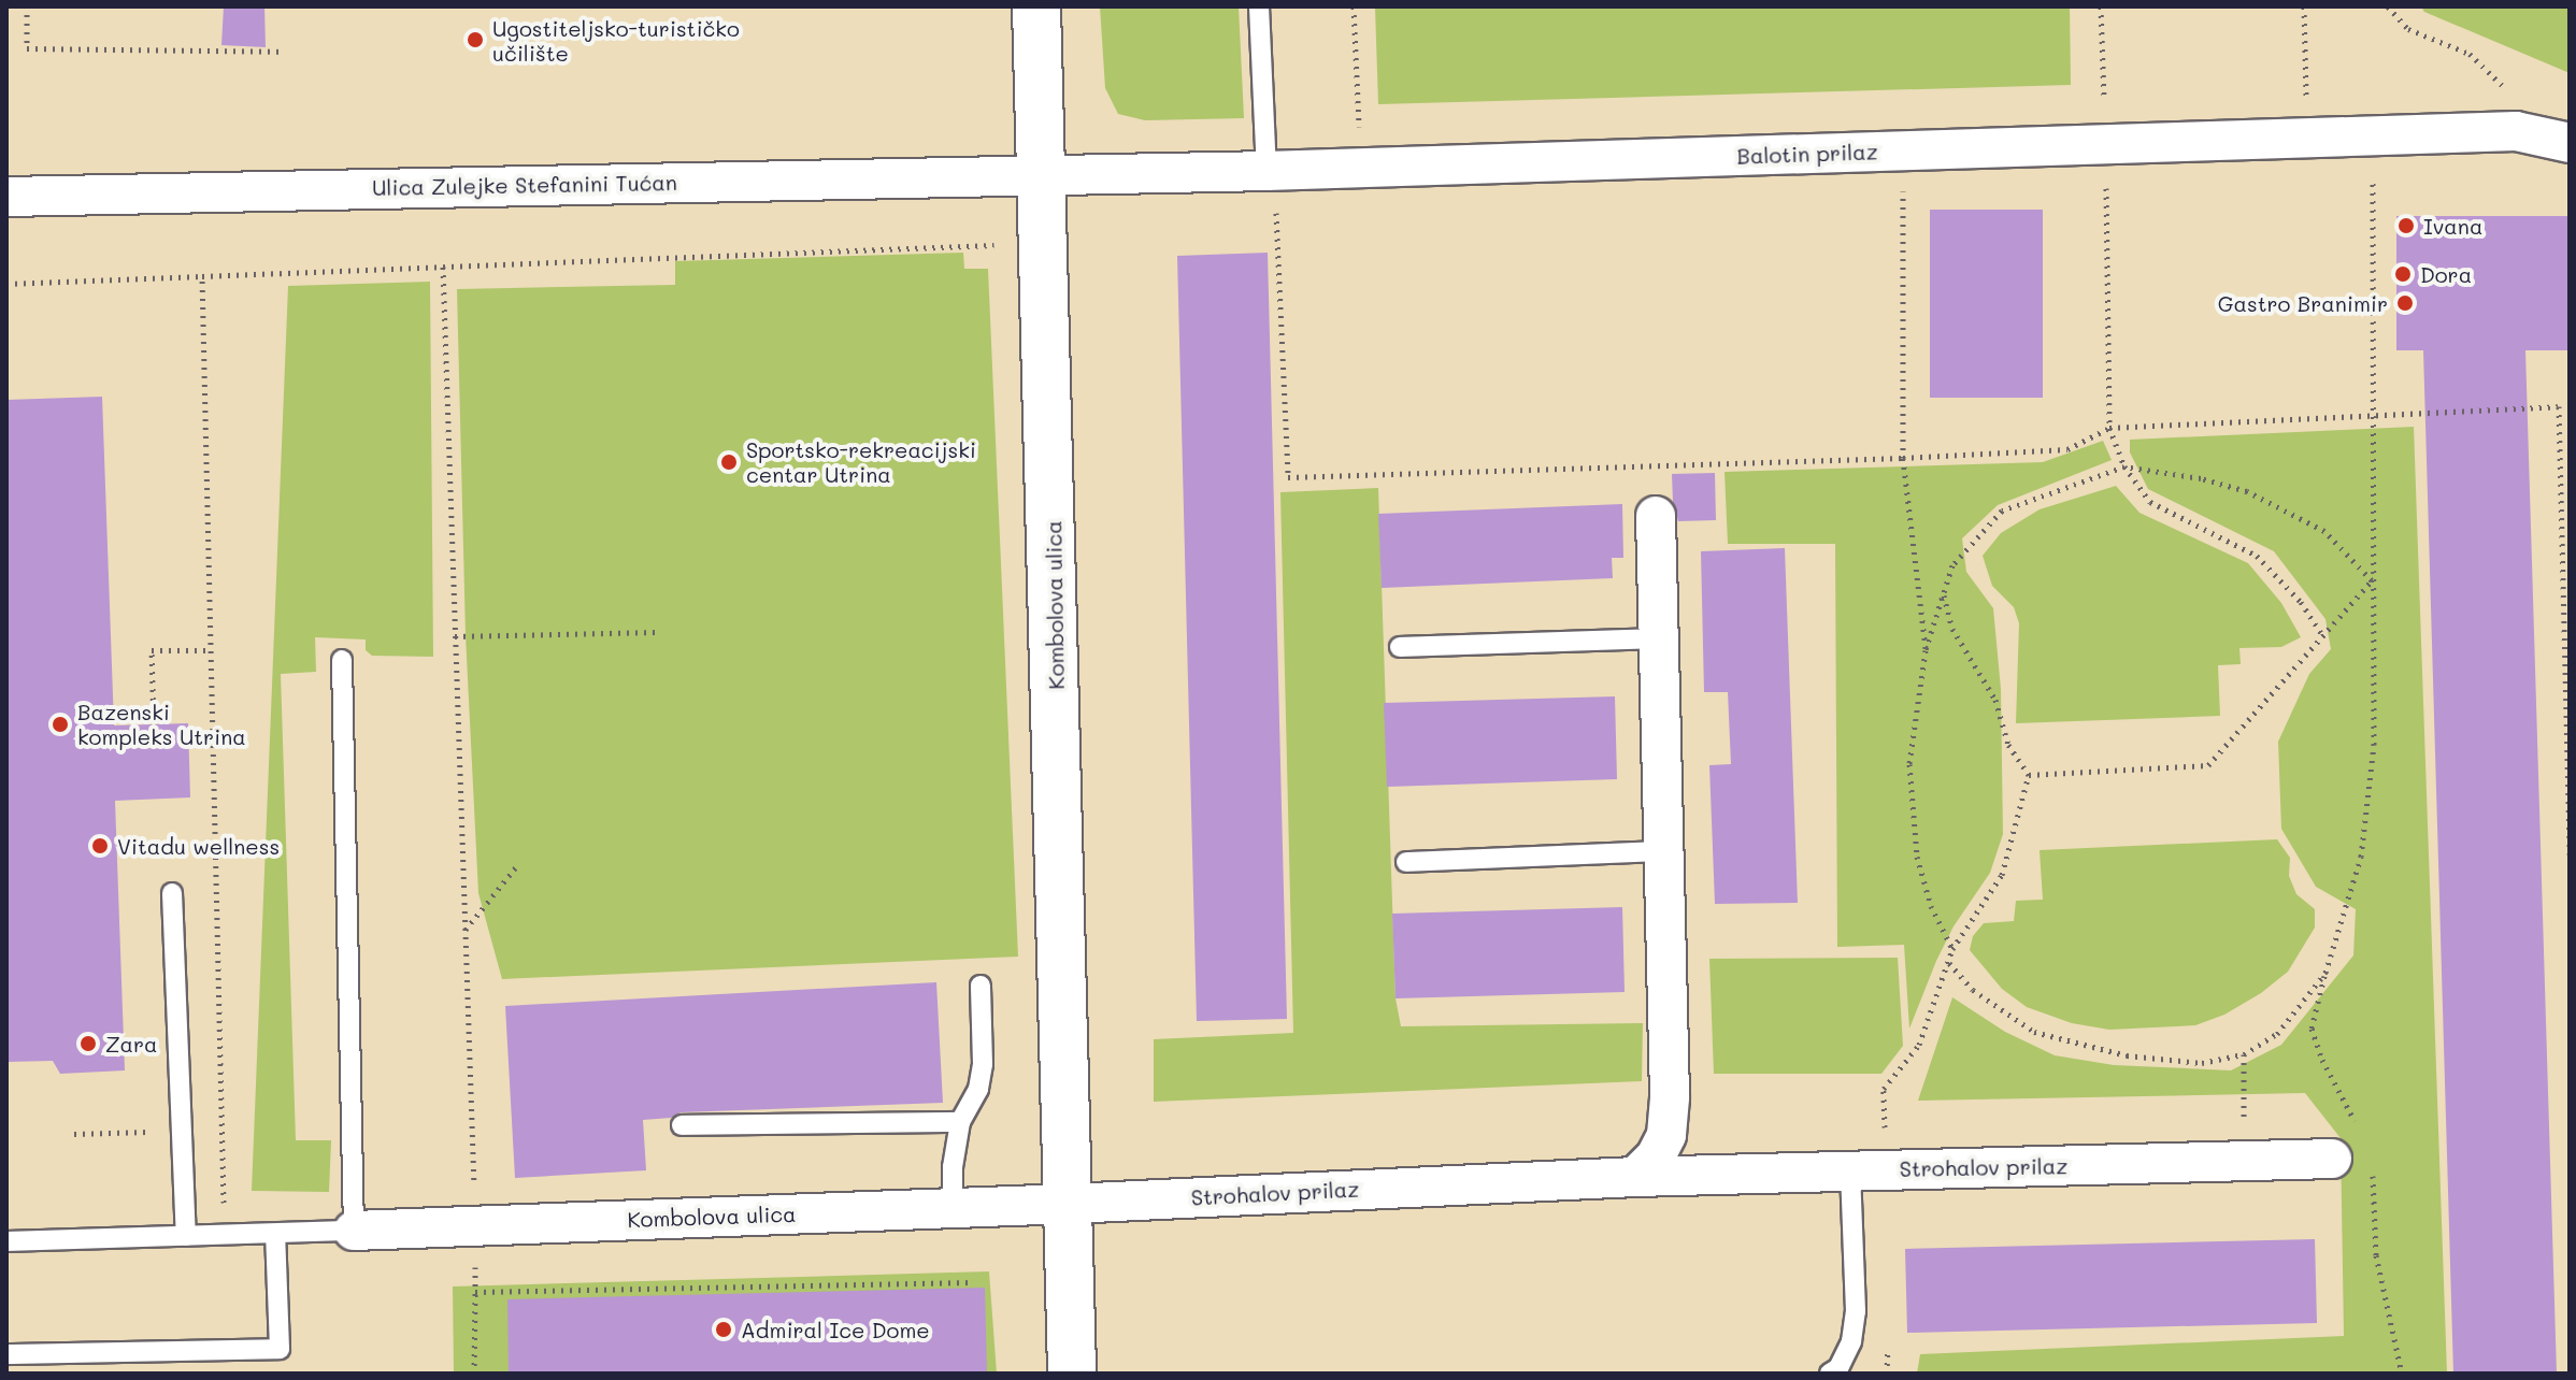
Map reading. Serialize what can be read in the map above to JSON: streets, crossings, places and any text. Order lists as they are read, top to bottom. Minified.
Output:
{"streets":{"street":["Balotin prilaz","Ulica Zulejke Stefanini Tućan","Kombolova ulica","Strohalov prilaz"]},"crossings":[["Balotin prilaz","Ulica Zulejke Stefanini Tućan"],["Balotin prilaz","Kombolova ulica"],["Ulica Zulejke Stefanini Tućan","Kombolova ulica"],["Kombolova ulica","Strohalov prilaz"]],"places":["Ugostiteljsko-turističko učilište","Ivana","Dora","Gastro Branimir","Sportsko-rekreacijski centar Utrina","Bazenski kompleks Utrina","Vitadu wellness","Zara","Admiral Ice Dome"]}
